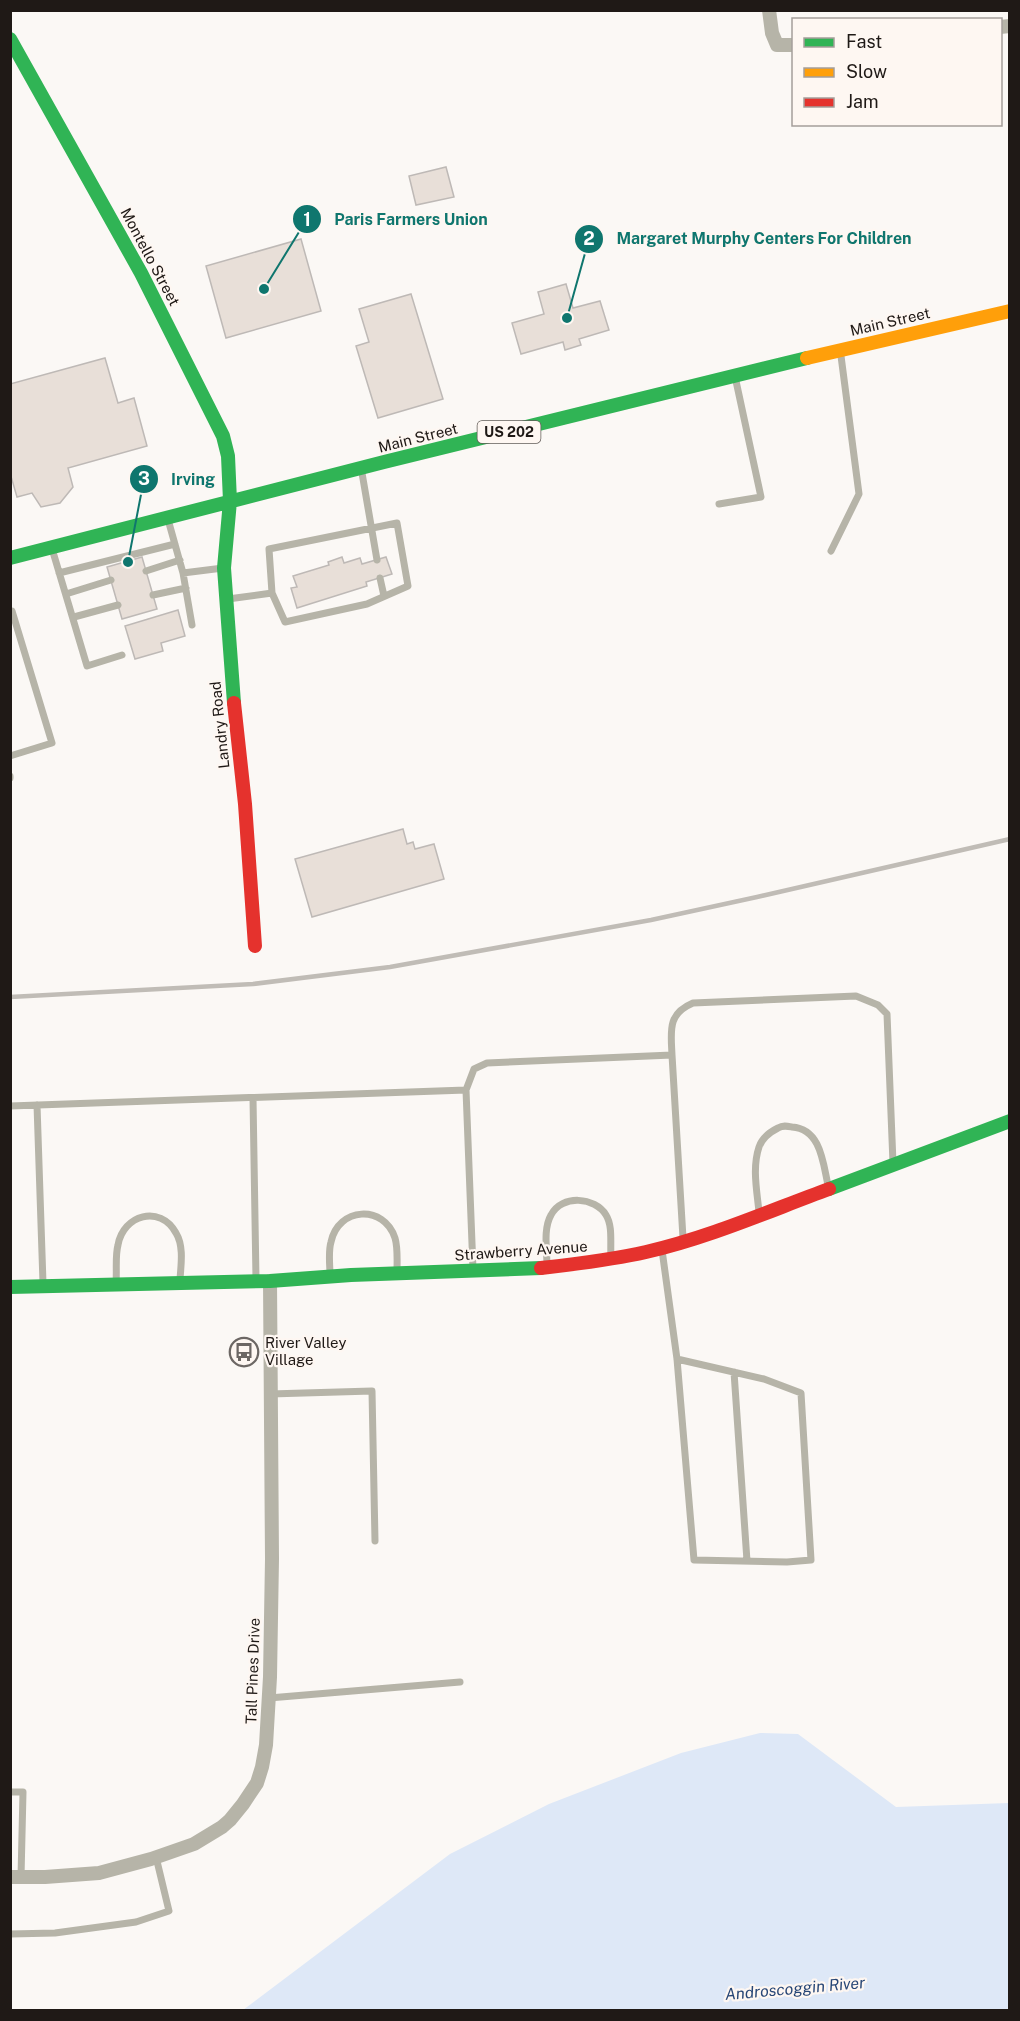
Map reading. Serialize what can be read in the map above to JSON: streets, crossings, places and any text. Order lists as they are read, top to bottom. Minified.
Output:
{"streets":{"main road":["Montello Street","Main Street","US 202","Landry Road","Strawberry Avenue"],"street":["Tall Pines Drive"]},"crossings":[["Montello Street","Main Street"],["Montello Street","Landry Road"],["Main Street","Landry Road"],["Strawberry Avenue","Tall Pines Drive"]],"water":["Androscoggin River"],"places":{"other":["Paris Farmers Union","Margaret Murphy Centers For Children","Irving"],"bus stop":["River Valley Village"]},"legend":["Fast","Slow","Jam"]}
